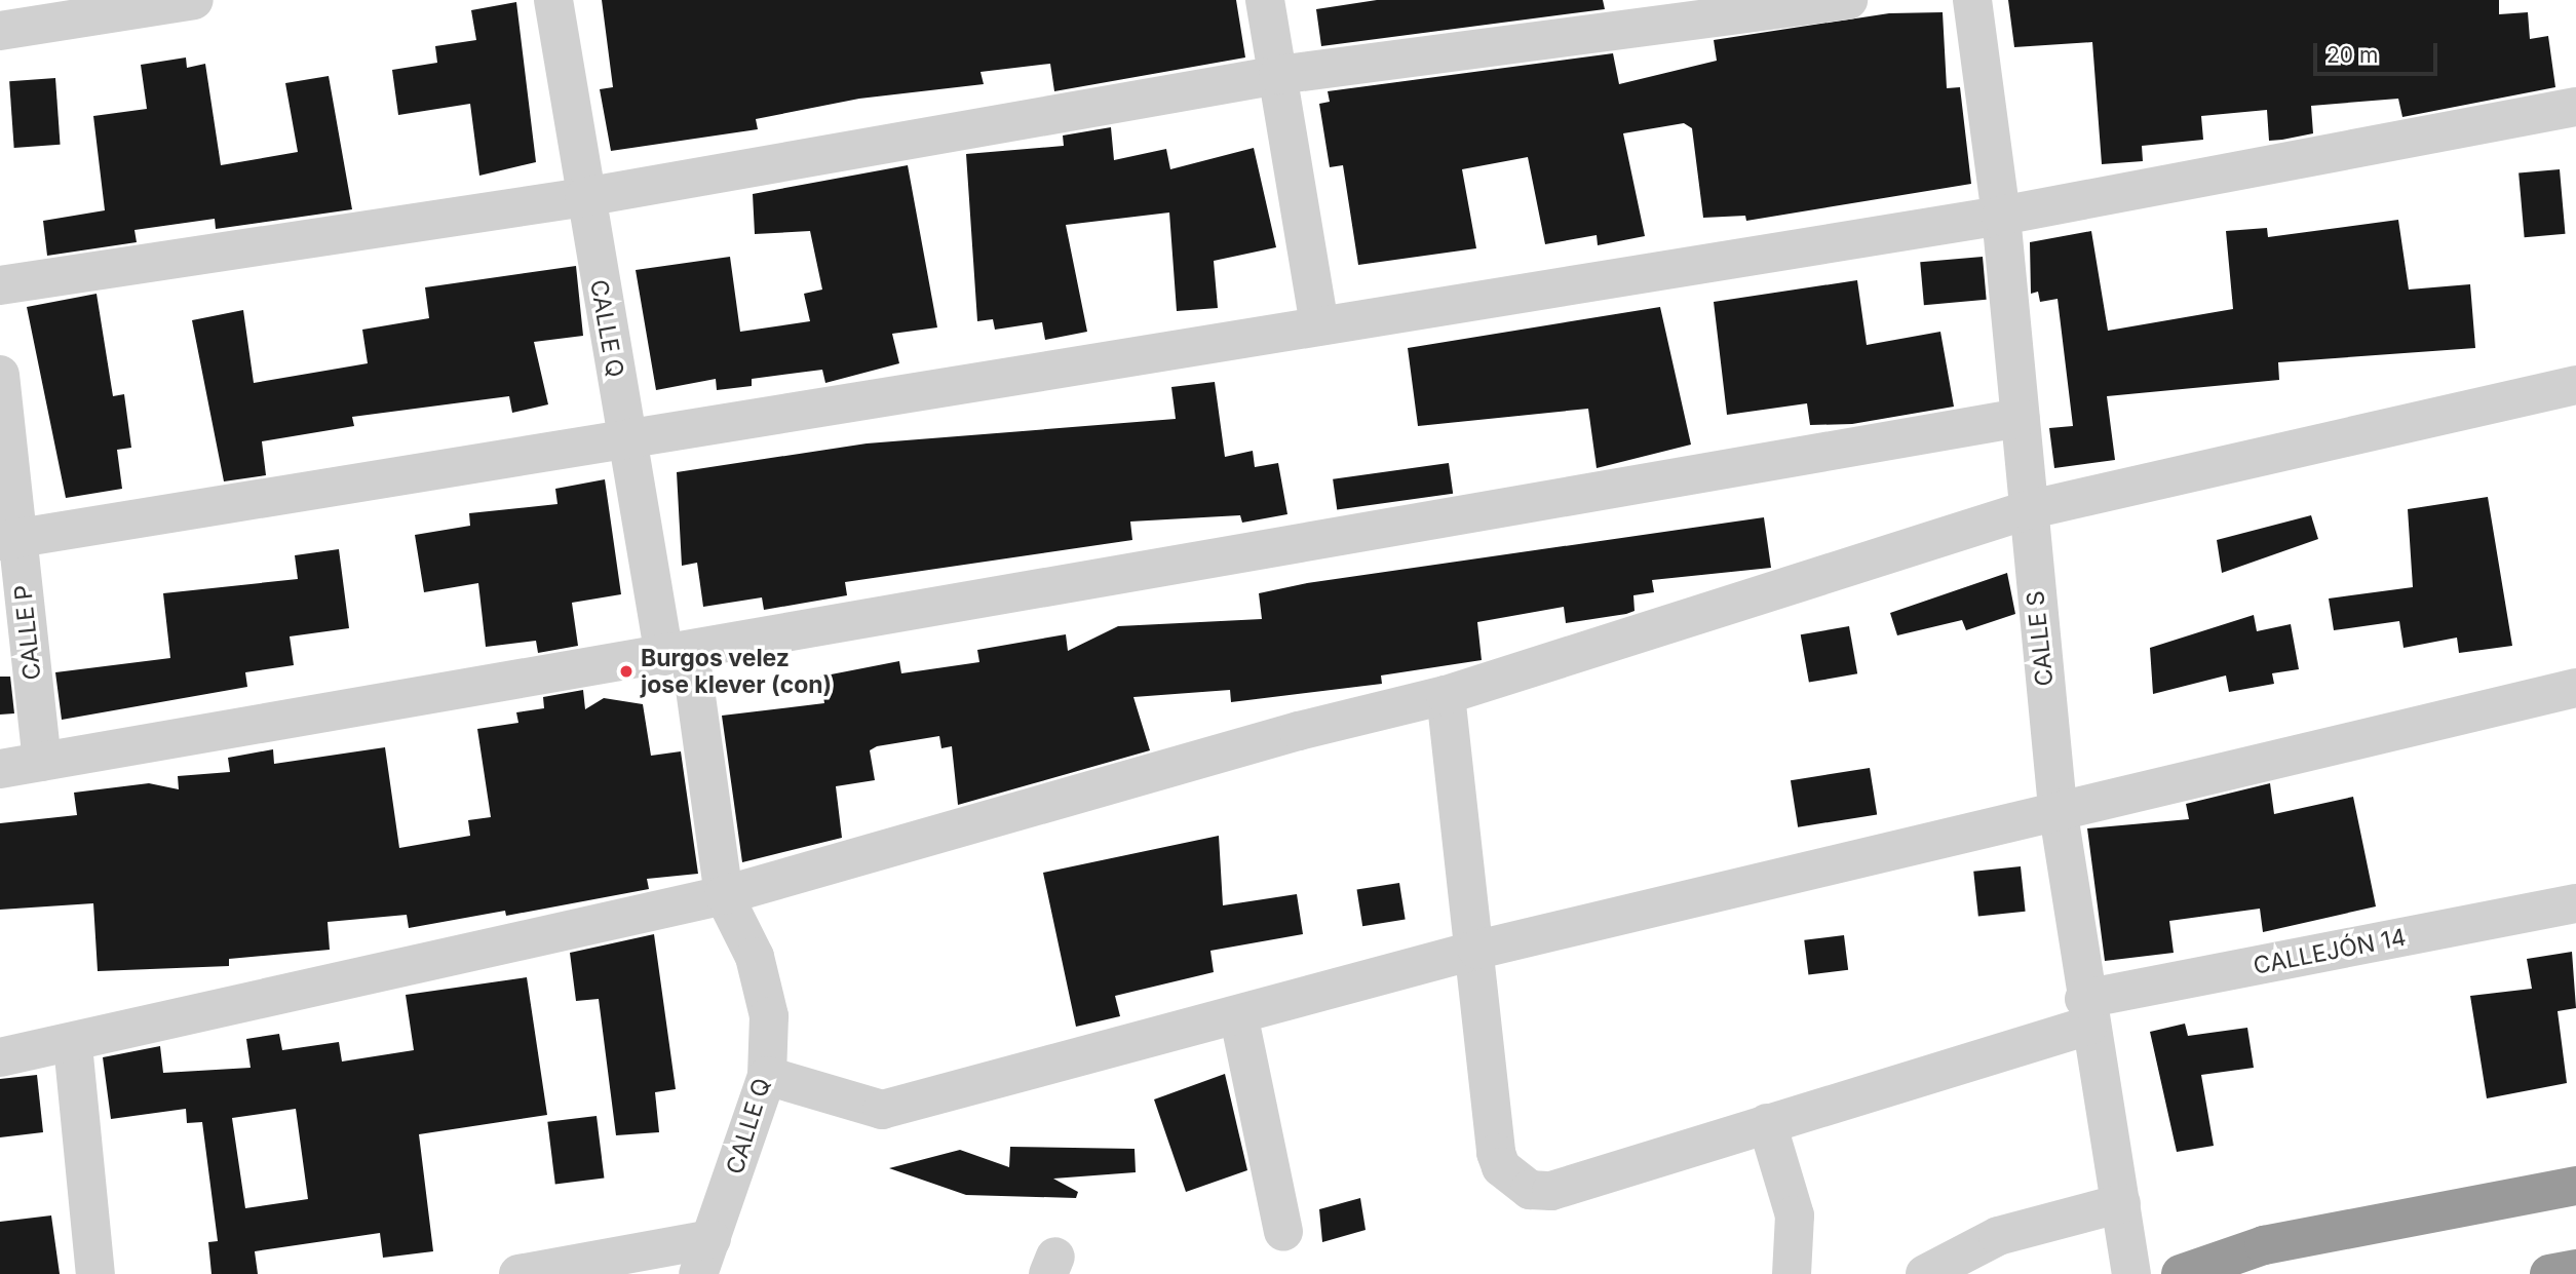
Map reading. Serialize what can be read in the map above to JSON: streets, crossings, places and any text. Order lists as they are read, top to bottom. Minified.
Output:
{"streets":{"street":["CALLE Q","CALLE P","CALLE S","CALLEJÓN 14"]},"crossings":[["CALLE S","CALLEJÓN 14"]],"places":["Burgos velez jose klever (con)"],"scale_bar":"20 m"}
